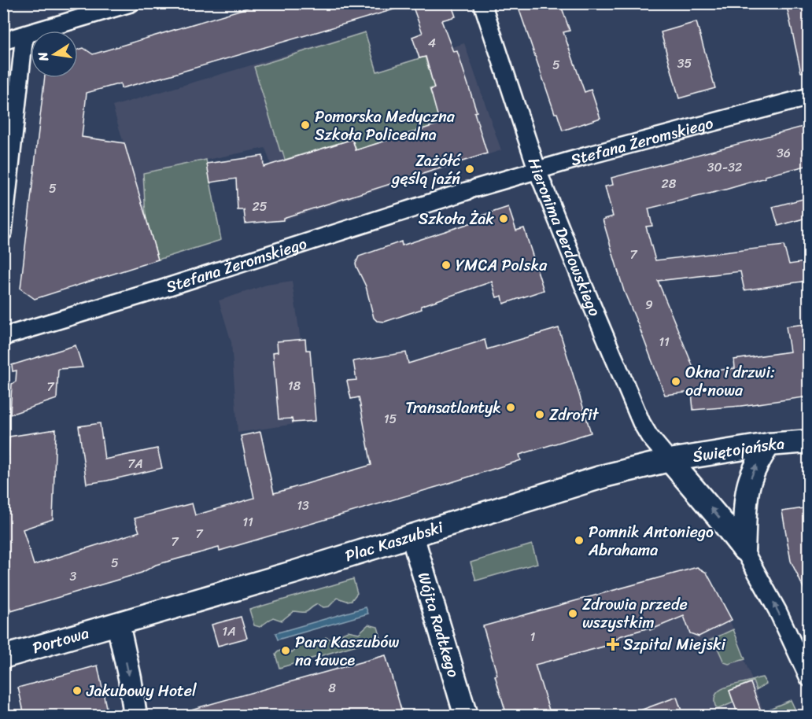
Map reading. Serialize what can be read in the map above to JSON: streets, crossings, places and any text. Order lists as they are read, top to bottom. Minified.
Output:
{"streets":{"street":["Stefana Żeromskiego","Hieronima Derdowskiego","Świętojańska","Plac Kaszubski","Wójta Radtkego","Portowa"]},"crossings":[["Stefana Żeromskiego","Hieronima Derdowskiego"],["Hieronima Derdowskiego","Świętojańska"],["Hieronima Derdowskiego","Plac Kaszubski"],["Świętojańska","Plac Kaszubski"],["Plac Kaszubski","Wójta Radtkego"],["Plac Kaszubski","Portowa"]],"places":{"other":["Pomorska Medyczna Szkoła Policealna","Zażółć gęślą jaźń","Szkoła Żak","YMCA Polska","Okna i drzwi: od•nowa","Transatlantyk","Zdrofit","Pomnik Antoniego Abrahama","Zdrowia przede wszystkim","Para Kaszubów na ławce","Jakubowy Hotel"],"health":["Szpital Miejski"]},"house_numbers":["4","35","5","36","30-32","28","5","25","7","9","11","18","7","15","7A","13","11","7","7","5","3","1A","1","8"],"north":"left"}
